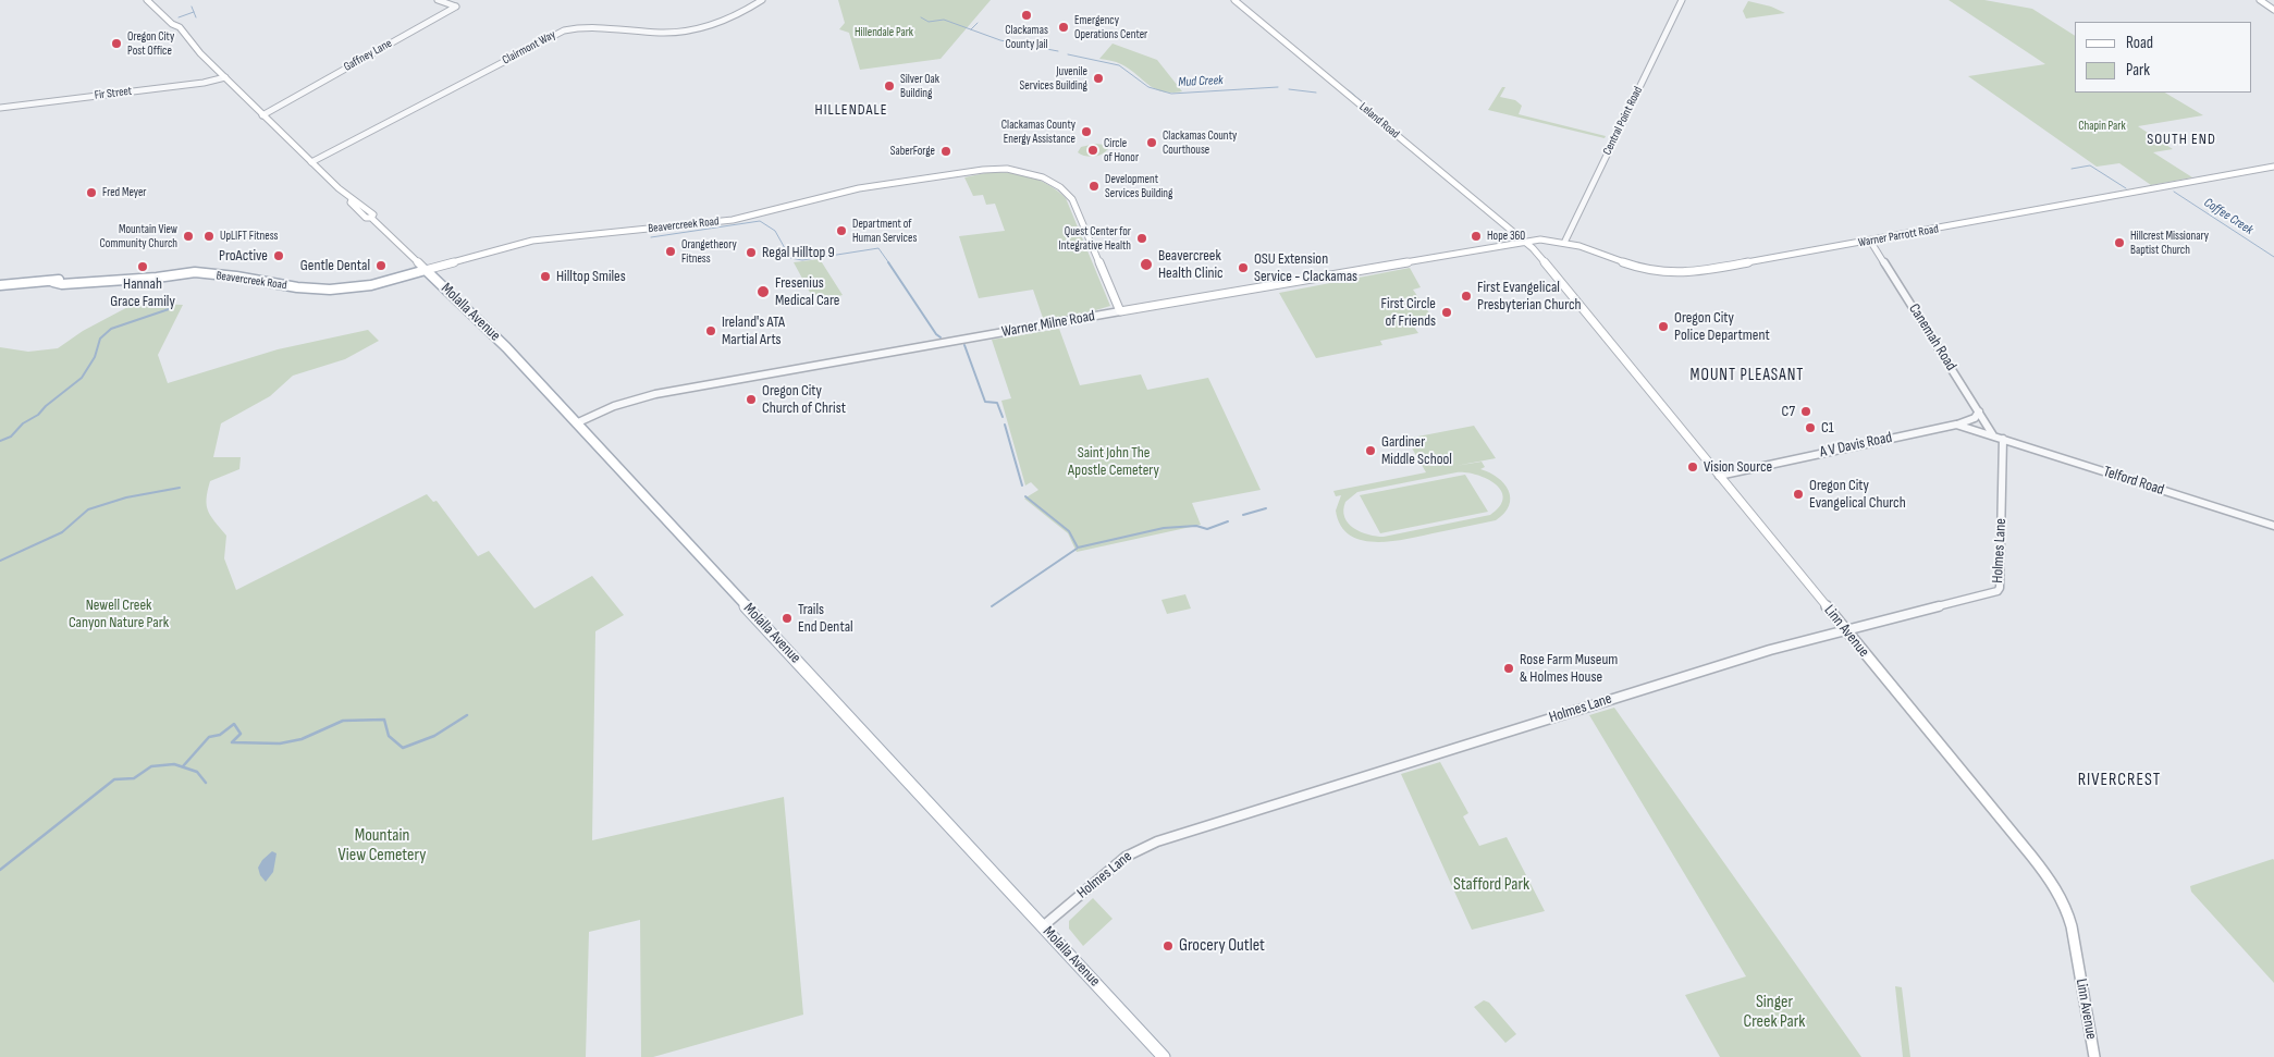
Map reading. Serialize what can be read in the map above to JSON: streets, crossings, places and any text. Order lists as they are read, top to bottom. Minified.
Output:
{"streets":{"main road":["Leland Road","Beavercreek Road","Warner Parrott Road","Molalla Avenue","Warner Milne Road","Linn Avenue"],"street":["Clairmont Way","Gaffney Lane","Fir Street","Central Point Road","Canemah Road","A V Davis Road","Telford Road","Holmes Lane"]},"crossings":[["Clairmont Way","Molalla Avenue"],["Gaffney Lane","Molalla Avenue"],["Fir Street","Molalla Avenue"],["Leland Road","Warner Parrott Road"],["Leland Road","Warner Milne Road"],["Leland Road","Linn Avenue"],["Central Point Road","Warner Parrott Road"],["Beavercreek Road","Molalla Avenue"],["Beavercreek Road","Warner Milne Road"],["Warner Parrott Road","Warner Milne Road"],["Warner Parrott Road","Canemah Road"],["Warner Parrott Road","Linn Avenue"],["Molalla Avenue","Warner Milne Road"],["Molalla Avenue","Holmes Lane"],["Warner Milne Road","Linn Avenue"],["Canemah Road","A V Davis Road"],["Canemah Road","Telford Road"],["A V Davis Road","Telford Road"],["A V Davis Road","Linn Avenue"],["Telford Road","Holmes Lane"],["Holmes Lane","Linn Avenue"]],"districts":["HILLENDALE","SOUTH END","MOUNT PLEASANT","RIVERCREST"],"water":["Mud Creek","Coffee Creek"],"parks":["Hillendale Park","Chapin Park","Saint John The Apostle Cemetery","Newell Creek Canyon Nature Park","Mountain View Cemetery","Stafford Park","Singer Creek Park"],"places":["Clackamas County Jail","Emergency Operations Center","Oregon City Post Office","Juvenile Services Building","Silver Oak Building","Clackamas County Energy Assistance","Clackamas County Courthouse","Circle of Honor","SaberForge","Development Services Building","Fred Meyer","Department of Human Services","Mountain View Community Church","UpLIFT Fitness","Hope 360","Quest Center for Integrative Health","Hillcrest Missionary Baptist Church","Orangetheory Fitness","Regal Hilltop 9","ProActive","Beavercreek Health Clinic","Gentle Dental","Hannah Grace Family","OSU Extension Service - Clackamas","Hilltop Smiles","Fresenius Medical Care","First Evangelical Presbyterian Church","First Circle of Friends","Oregon City Police Department","Ireland's ATA Martial Arts","Oregon City Church of Christ","C7","C1","Gardiner Middle School","Vision Source","Oregon City Evangelical Church","Trails End Dental","Rose Farm Museum & Holmes House","Grocery Outlet"],"legend":["Road","Park"]}
